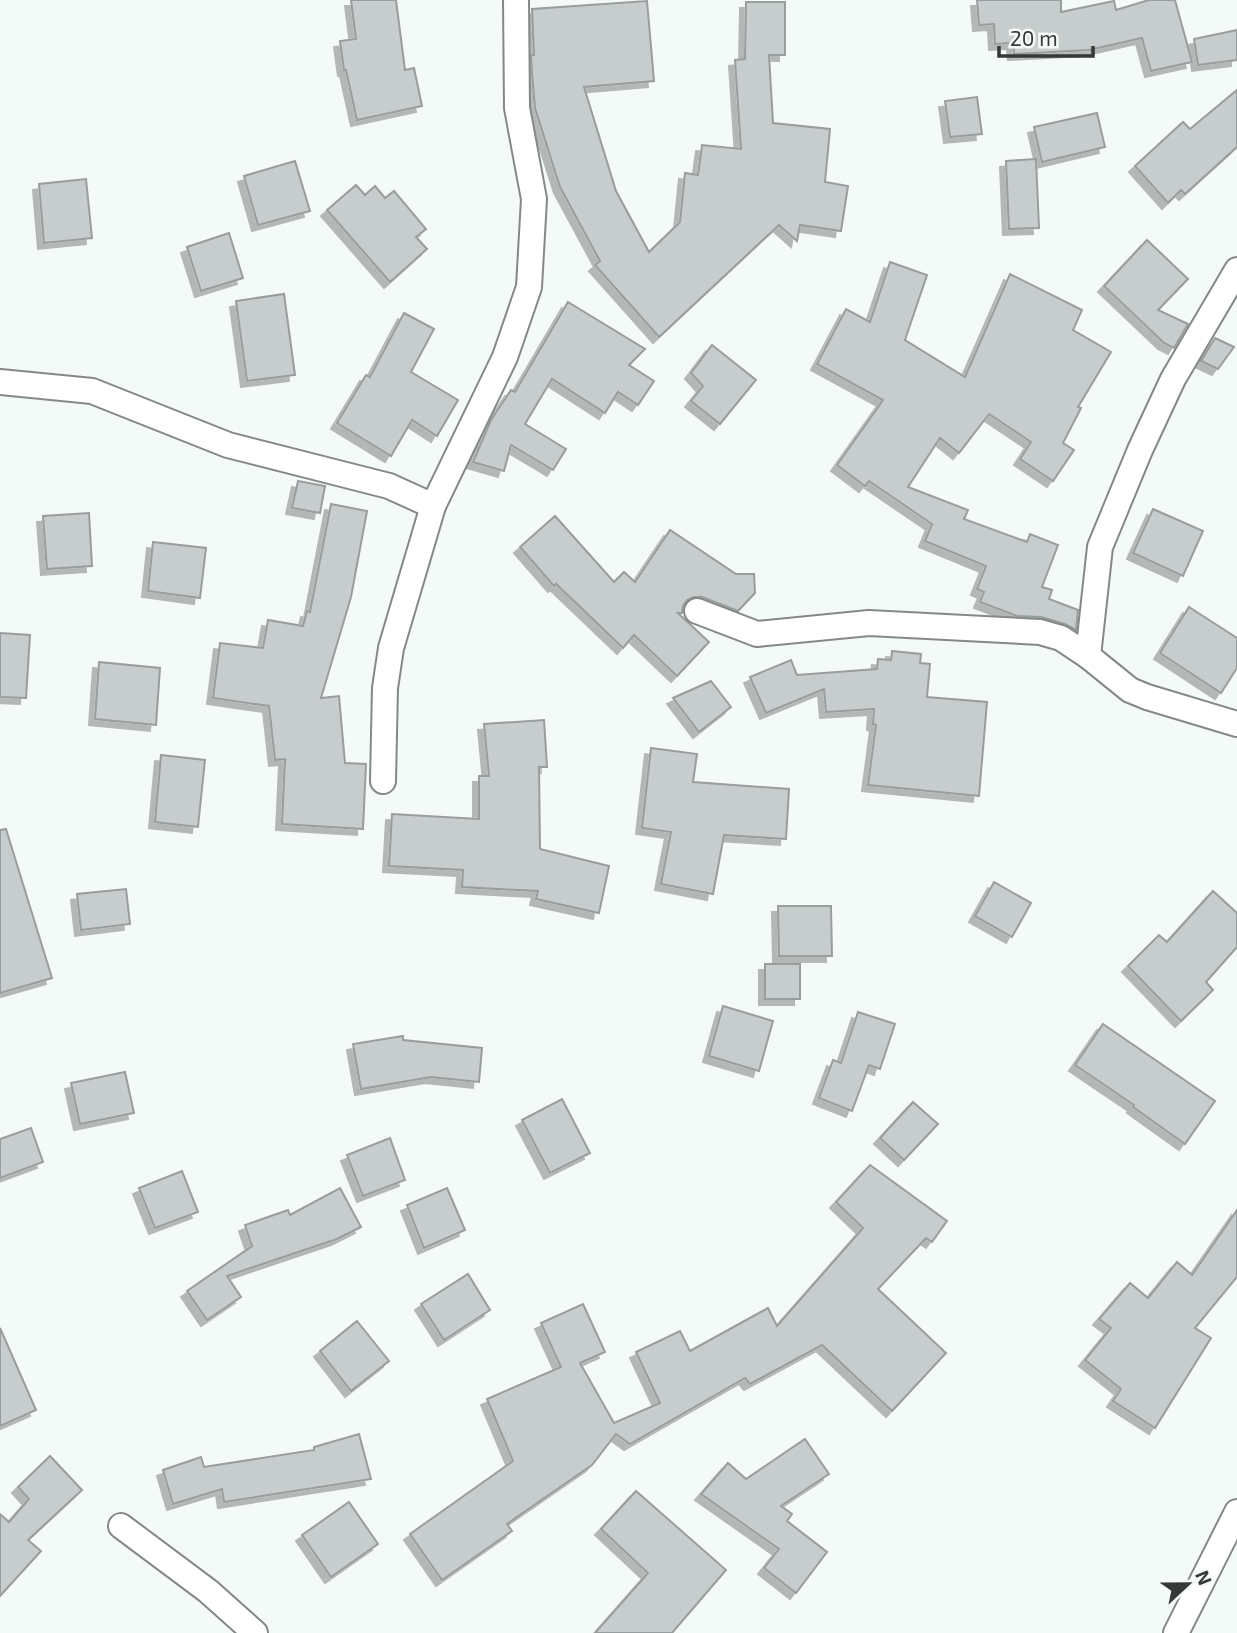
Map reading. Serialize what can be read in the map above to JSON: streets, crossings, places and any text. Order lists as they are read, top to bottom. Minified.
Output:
{"scale_bar":"20 m","north":"right"}
